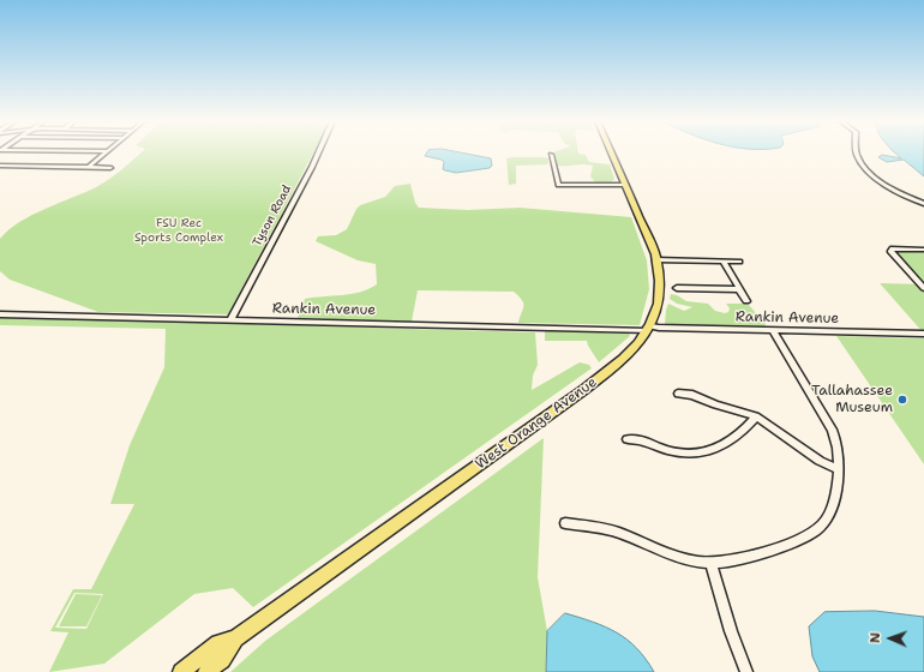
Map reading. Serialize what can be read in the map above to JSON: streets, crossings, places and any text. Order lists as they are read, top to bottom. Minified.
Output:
{"streets":{"main road":["West Orange Avenue"],"street":["Tyson Road","Rankin Avenue"]},"crossings":[["Tyson Road","Rankin Avenue"],["Rankin Avenue","West Orange Avenue"]],"parks":["FSU Rec Sports Complex"],"places":["Tallahassee Museum"],"north":"left"}
